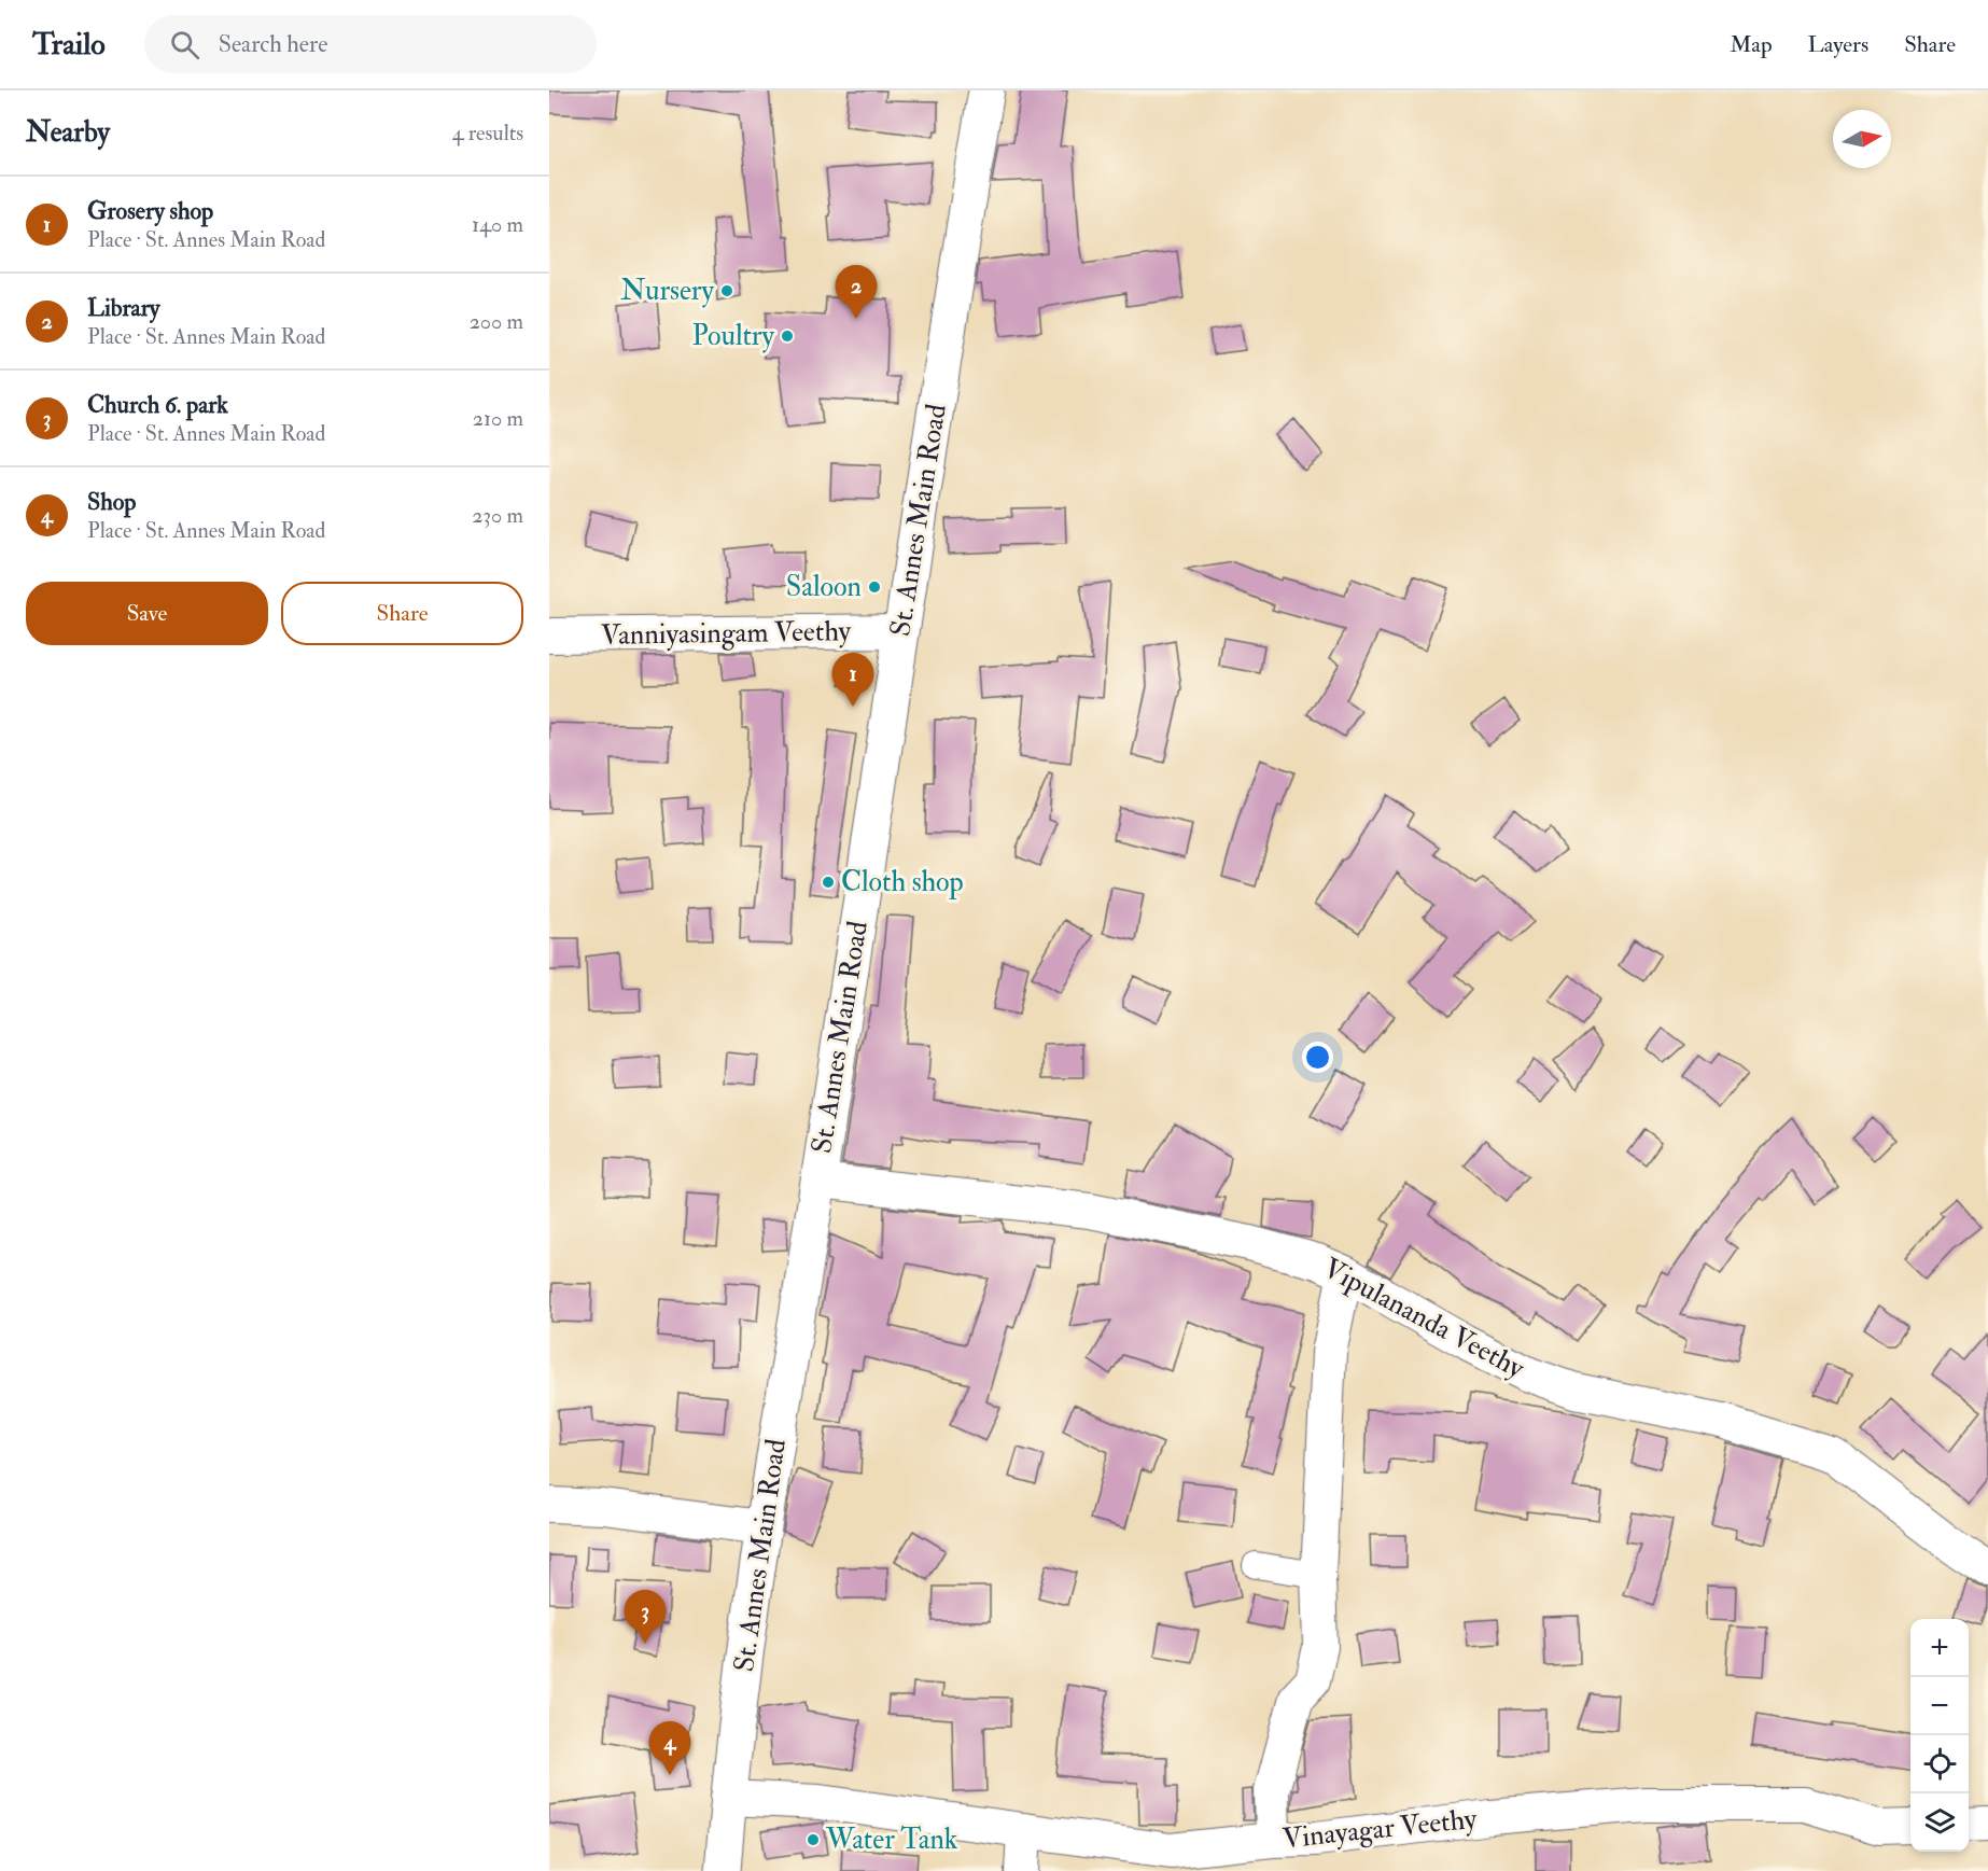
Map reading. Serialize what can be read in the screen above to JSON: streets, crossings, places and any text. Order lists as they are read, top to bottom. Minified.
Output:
{"streets":{"street":["St. Annes Main Road","Vanniyasingam Veethy","Vipulananda Veethy","Vinayagar Veethy"]},"crossings":[["St. Annes Main Road","Vanniyasingam Veethy"],["St. Annes Main Road","Vipulananda Veethy"],["St. Annes Main Road","Vinayagar Veethy"]],"places":["Nursery","Poultry","Saloon","Cloth shop","Water Tank"],"north":"right","page":{"header":"Trailo","search":"Search here","nav":["Map","Layers","Share"],"heading":["Nearby","4 results"],"list":[{"mark":"1","name":"Grosery shop","note":"Place · St. Annes Main Road","value":"140 m"},{"mark":"2","name":"Library","note":"Place · St. Annes Main Road","value":"200 m"},{"mark":"3","name":"Church 6. park","note":"Place · St. Annes Main Road","value":"210 m"},{"mark":"4","name":"Shop","note":"Place · St. Annes Main Road","value":"230 m"}],"pins":["2","1","3","4"],"buttons":["Save","Share"],"map_buttons":["+","−"]}}
